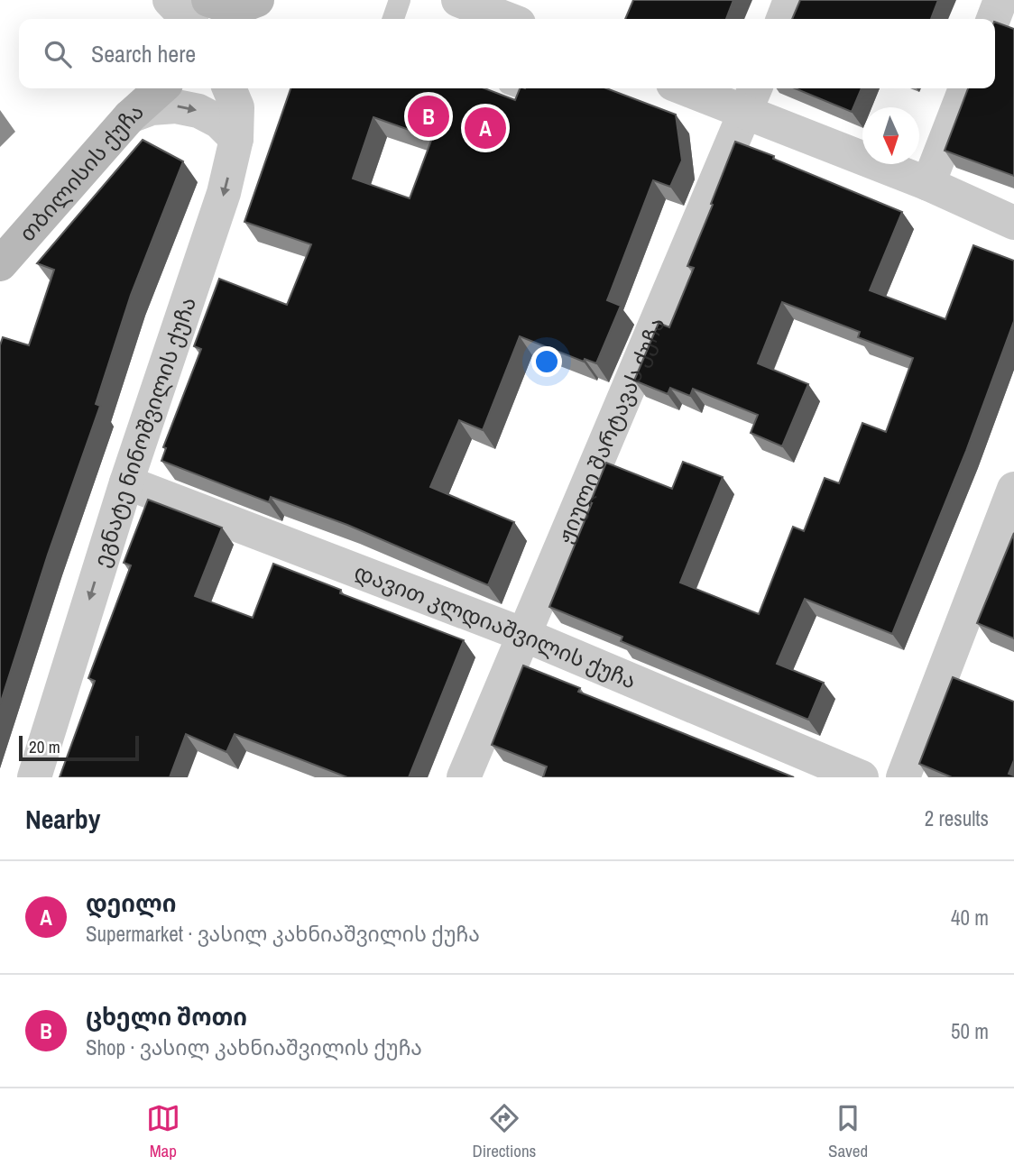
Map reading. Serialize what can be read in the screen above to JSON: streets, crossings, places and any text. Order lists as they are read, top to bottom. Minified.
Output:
{"streets":{"main road":["თბილისის ქუჩა"],"street":["ეგნატე ნინოშვილის ქუჩა","ჟიული შარტავას ქუჩა","დავით კლდიაშვილის ქუჩა"]},"crossings":[["ეგნატე ნინოშვილის ქუჩა","დავით კლდიაშვილის ქუჩა"],["ჟიული შარტავას ქუჩა","დავით კლდიაშვილის ქუჩა"]],"one_way":["ეგნატე ნინოშვილის ქუჩა"],"scale_bar":"20 m","north":"bottom","page":{"search":"Search here","pins":["B","A"],"scale":"20 m","heading":["Nearby","2 results"],"list":[{"mark":"A","name":"დეილი","note":"Supermarket · ვასილ კახნიაშვილის ქუჩა","value":"40 m"},{"mark":"B","name":"ცხელი შოთი","note":"Shop · ვასილ კახნიაშვილის ქუჩა","value":"50 m"}],"nav":["Map","Directions","Saved"]}}
